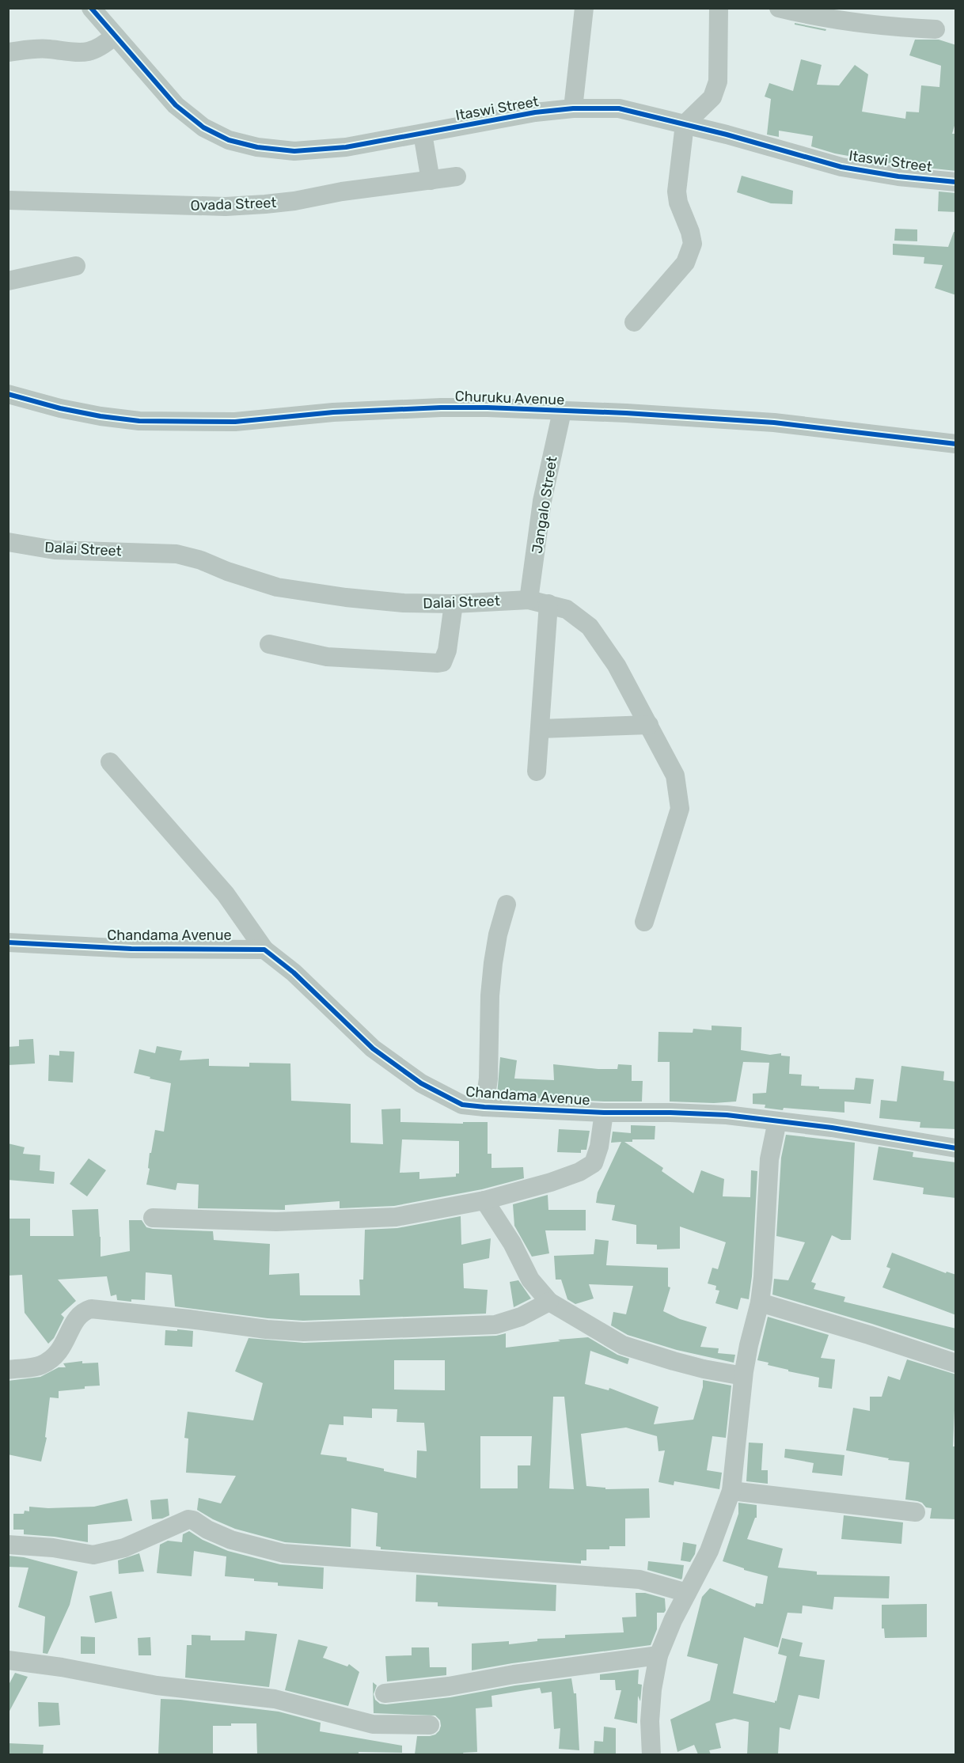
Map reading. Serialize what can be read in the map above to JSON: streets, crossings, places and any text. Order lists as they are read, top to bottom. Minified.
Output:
{"streets":{"street":["Itaswi Street","Ovada Street","Churuku Avenue","Jangalo Street","Dalai Street","Chandama Avenue"]},"crossings":[["Churuku Avenue","Jangalo Street"],["Jangalo Street","Dalai Street"]]}
